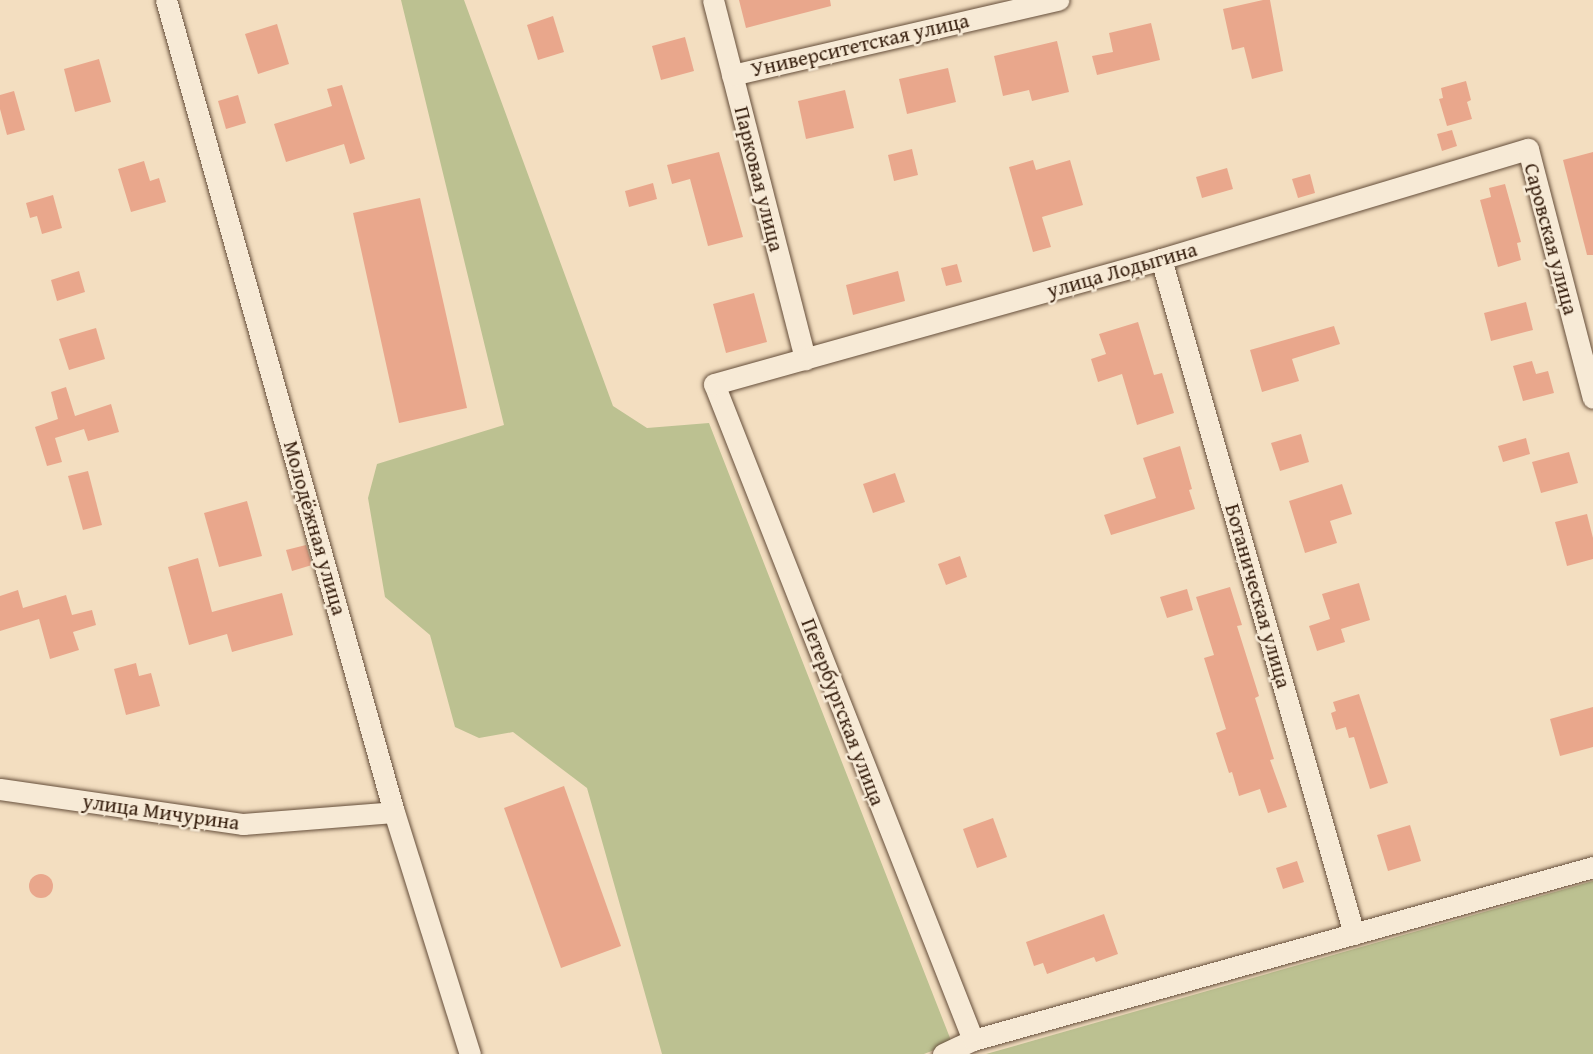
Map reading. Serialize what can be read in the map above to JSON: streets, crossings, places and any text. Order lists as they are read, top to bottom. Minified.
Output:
{"streets":{"street":["Университетская улица","Парковая улица","Саровская улица","улица Лодыгина","Молодёжная улица","Ботаническая улица","Петербургская улица","улица Мичурина"]},"crossings":[["Университетская улица","Парковая улица"],["Парковая улица","улица Лодыгина"],["Саровская улица","улица Лодыгина"],["улица Лодыгина","Ботаническая улица"],["улица Лодыгина","Петербургская улица"],["Молодёжная улица","улица Мичурина"]]}
